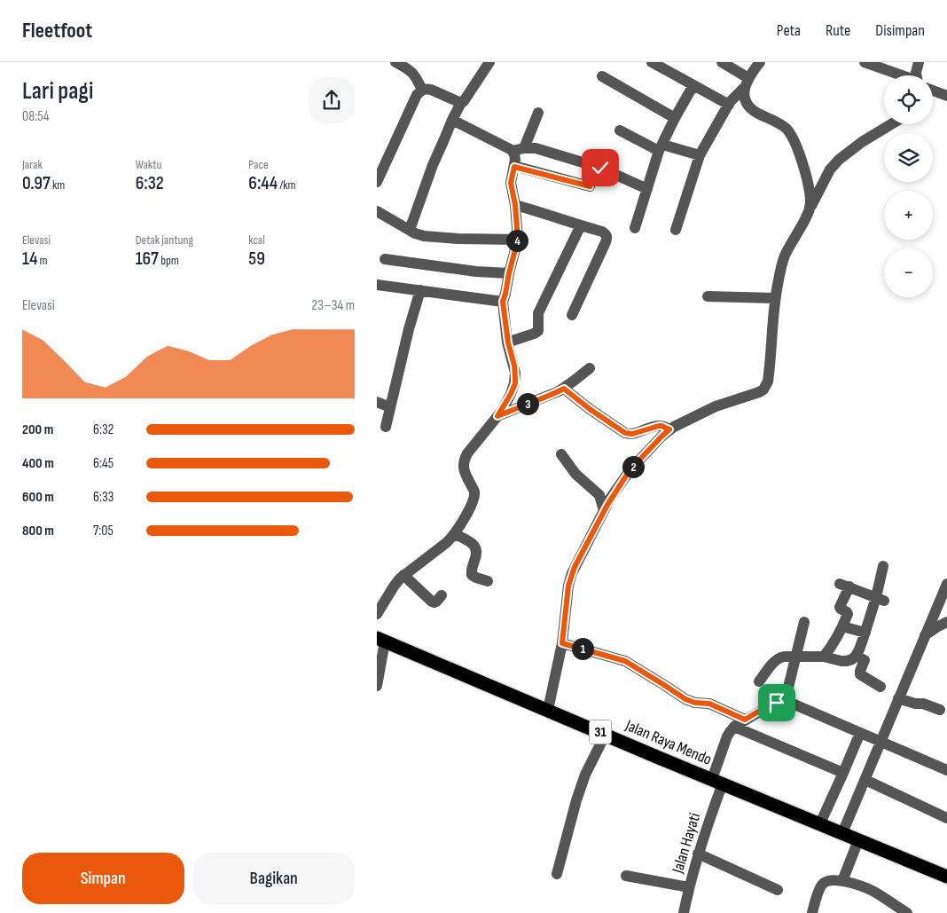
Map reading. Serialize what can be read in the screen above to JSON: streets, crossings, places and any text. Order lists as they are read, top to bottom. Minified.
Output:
{"streets":{"highway":["31","Jalan Raya Mendo"],"street":["Jalan Hayati"]},"crossings":[["Jalan Raya Mendo","Jalan Hayati"]],"page":{"header":"Fleetfoot","nav":["Peta","Rute","Disimpan"],"heading":["Lari pagi","08:54"],"map_buttons":["+","−"],"stats":[["Jarak","0.97 km"],["Waktu","6:32"],["Pace","6:44 /km"],["Elevasi","14 m"],["Detak jantung","167 bpm"],["kcal","59"]],"pins":["4","3","2","1"],"chart":["Elevasi","23–34 m"],"list":[{"name":"200 m","note":"6:32"},{"name":"400 m","note":"6:45"},{"name":"600 m","note":"6:33"},{"name":"800 m","note":"7:05"}],"buttons":["Simpan","Bagikan"]}}
